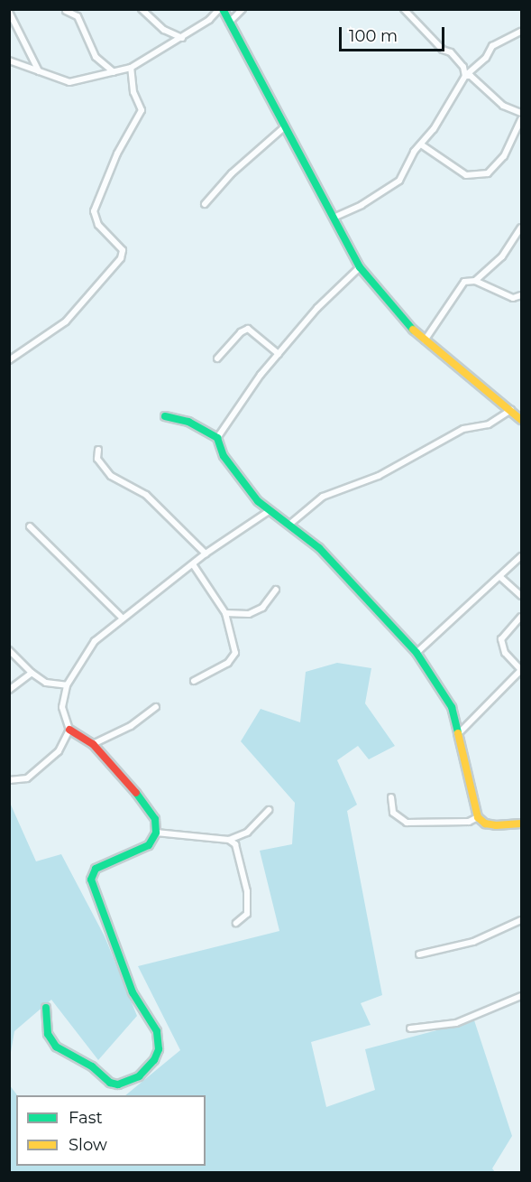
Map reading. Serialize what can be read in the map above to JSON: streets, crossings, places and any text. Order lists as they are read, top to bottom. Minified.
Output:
{"legend":["Fast","Slow"],"scale_bar":"100 m"}
